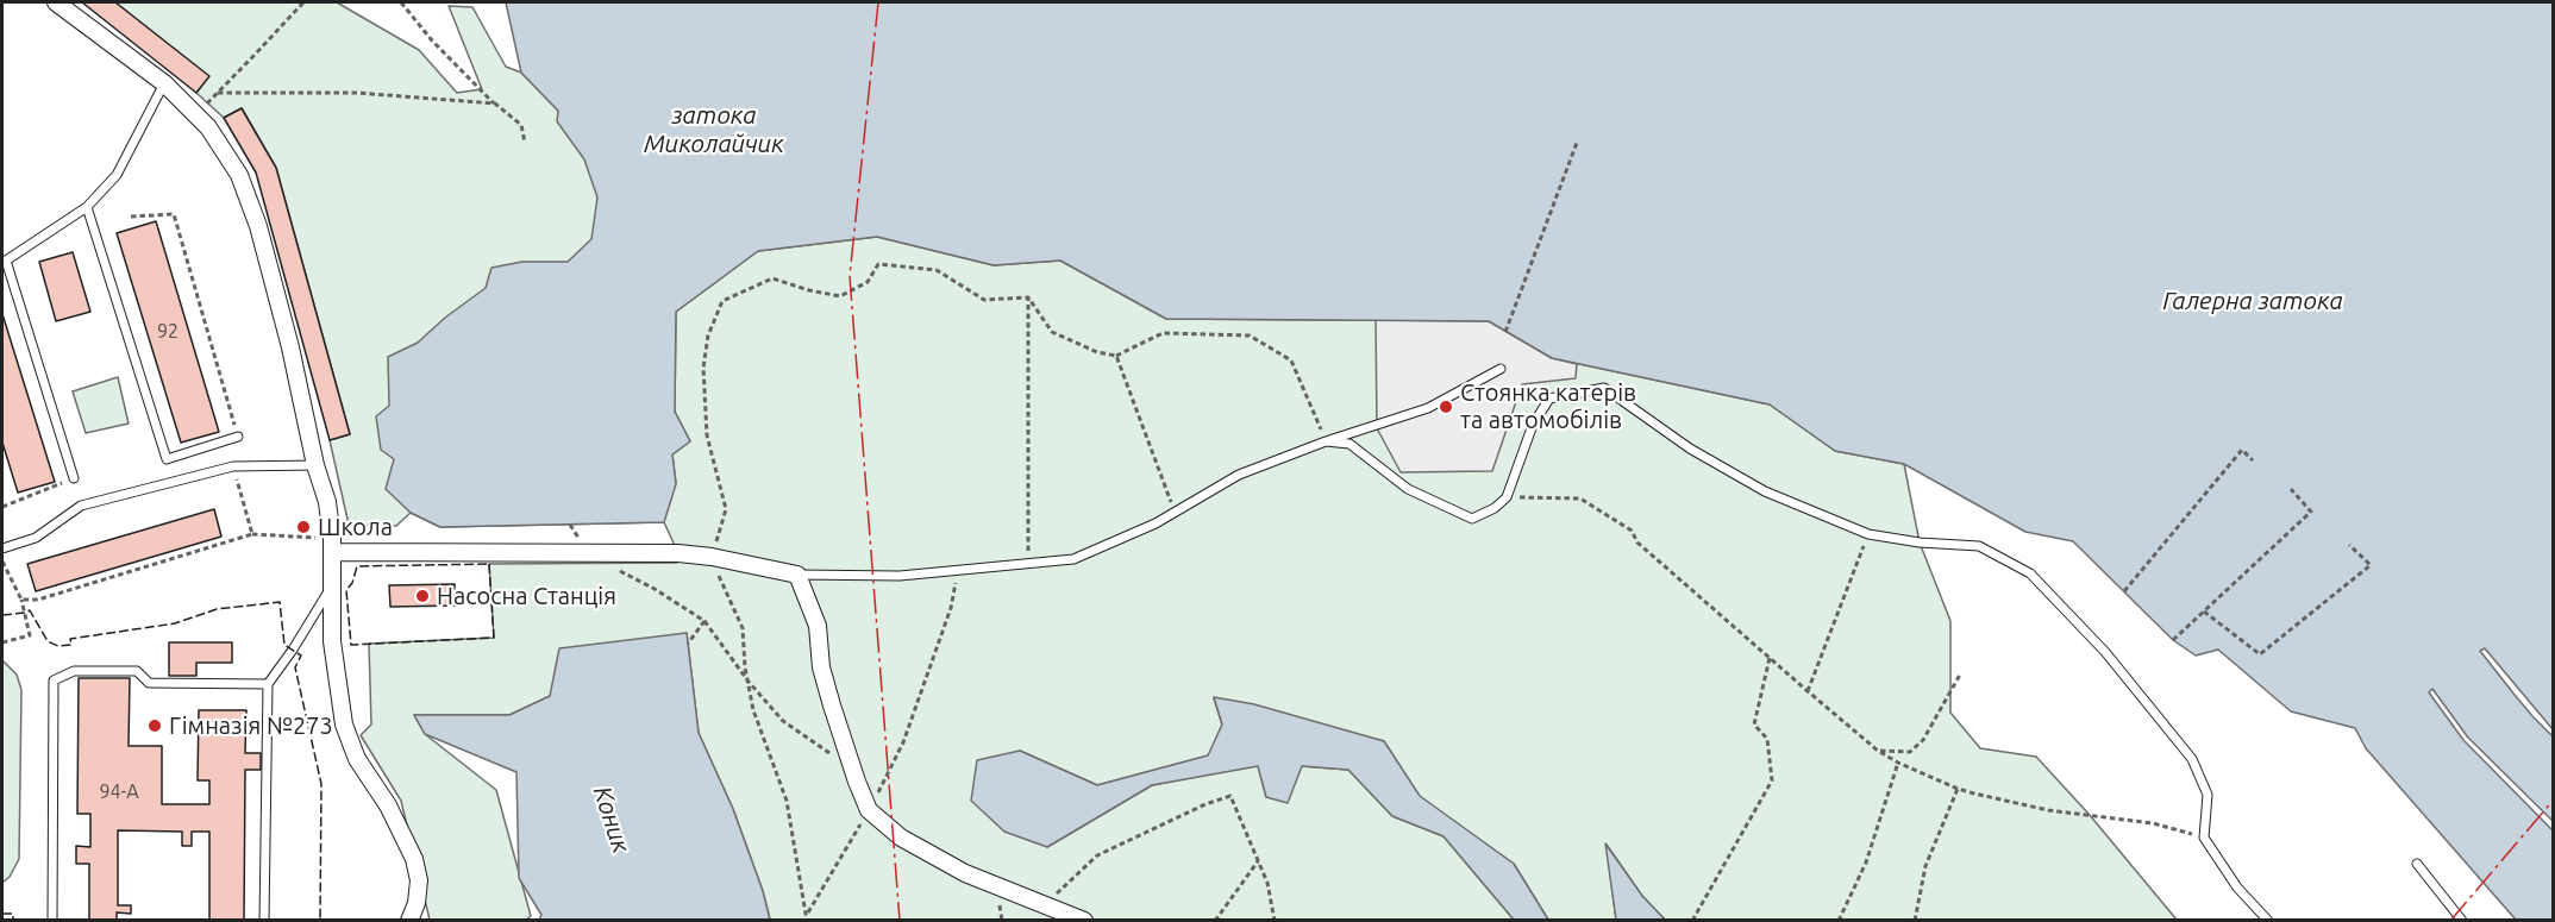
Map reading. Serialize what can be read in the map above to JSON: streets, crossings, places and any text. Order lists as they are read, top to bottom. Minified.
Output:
{"water":["затока Миколайчик","Галерна затока","Коник"],"places":["Стоянка катерів та автомобілів","Школа","Насосна Станція","Гімназія №273"],"house_numbers":["92","94-А"]}
